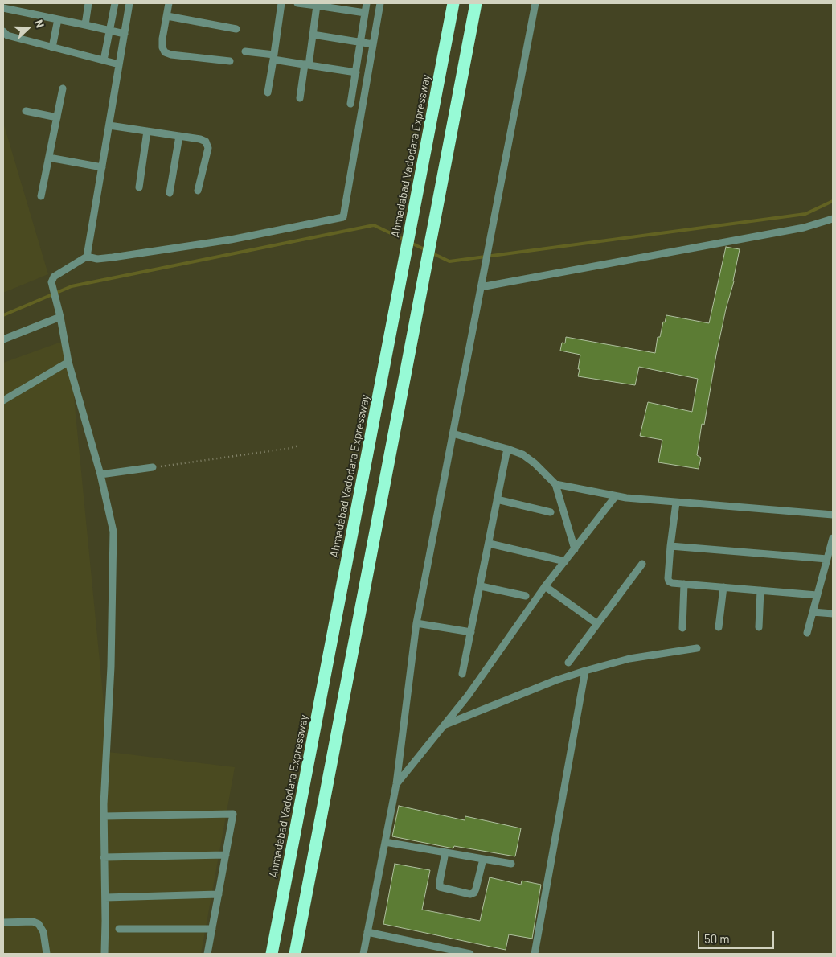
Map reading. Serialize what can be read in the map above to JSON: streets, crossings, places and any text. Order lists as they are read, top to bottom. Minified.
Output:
{"streets":{"highway":["Ahmadabad Vadodara Expressway"]},"scale_bar":"50 m","north":"right"}
